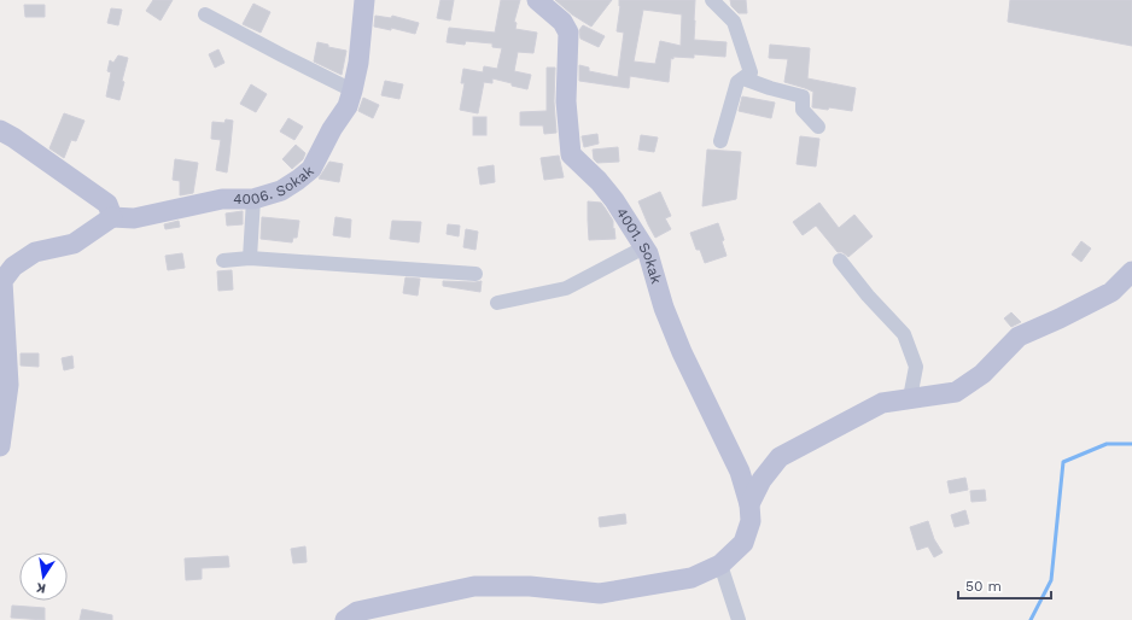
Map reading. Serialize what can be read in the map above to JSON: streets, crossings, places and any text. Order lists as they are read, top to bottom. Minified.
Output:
{"streets":{"street":["4006. Sokak","4001. Sokak"]},"scale_bar":"50 m","north":"bottom"}
